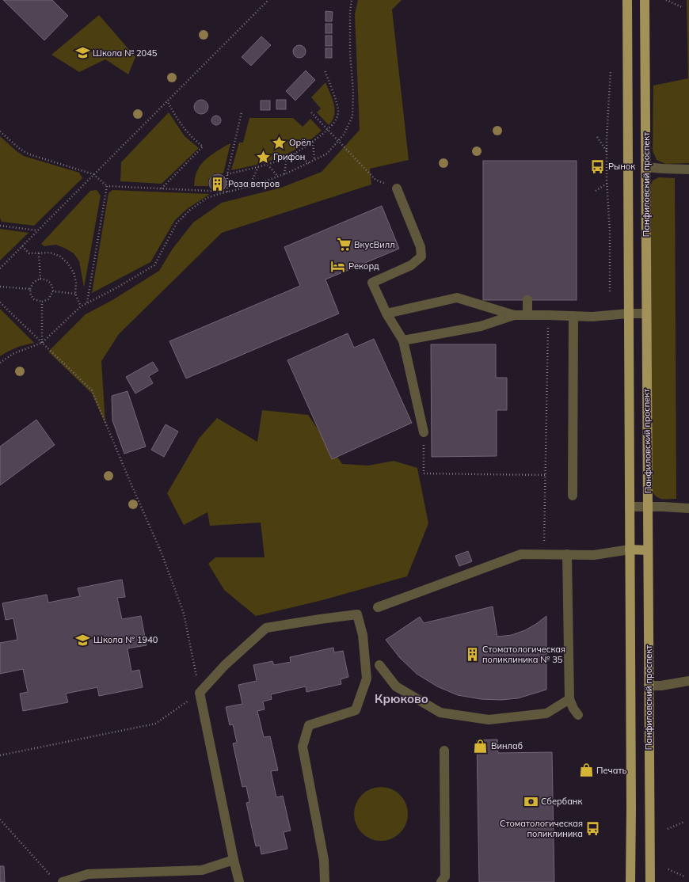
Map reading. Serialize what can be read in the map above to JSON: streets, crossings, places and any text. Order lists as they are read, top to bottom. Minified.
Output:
{"streets":{"main road":["Панфиловский проспект"]},"districts":["Крюково"],"places":{"school or university":["Школа № 2045","Школа № 1940"],"place":["Орёл","Грифон"],"bus stop":["Рынок","Стоматологическая поликлиника"],"building":["Роза ветров","Стоматологическая поликлиника № 35"],"supermarket":["ВкусВилл"],"hotel":["Рекорд"],"shop":["Винлаб","Печать"],"bank":["Сбербанк"]}}
